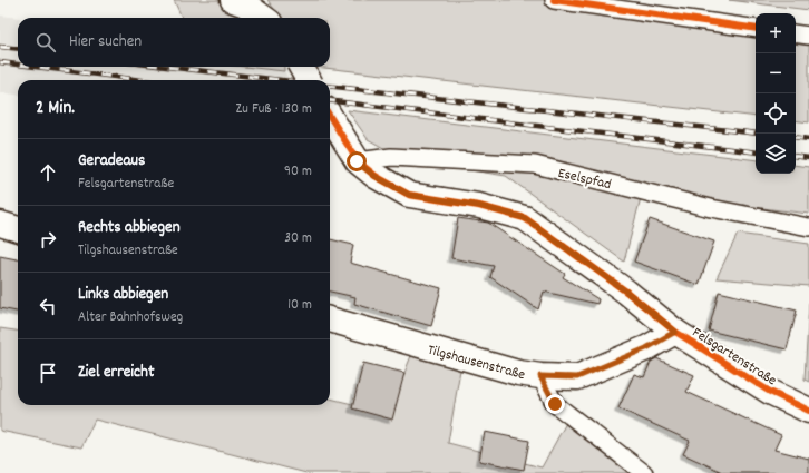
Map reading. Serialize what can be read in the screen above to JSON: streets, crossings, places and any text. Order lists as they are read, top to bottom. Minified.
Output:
{"streets":{"street":["Felsgartenstraße","Tilgshausenstraße"],"lane":["Eselspfad"]},"crossings":[["Eselspfad","Felsgartenstraße"],["Felsgartenstraße","Tilgshausenstraße"]],"page":{"map_buttons":["+","−"],"search":"Hier suchen","heading":["2 Min.","Zu Fuß · 130 m"],"list":[["Geradeaus","Felsgartenstraße","90 m"],["Rechts abbiegen","Tilgshausenstraße","30 m"],["Links abbiegen","Alter Bahnhofsweg","10 m"],"Ziel erreicht"]}}
